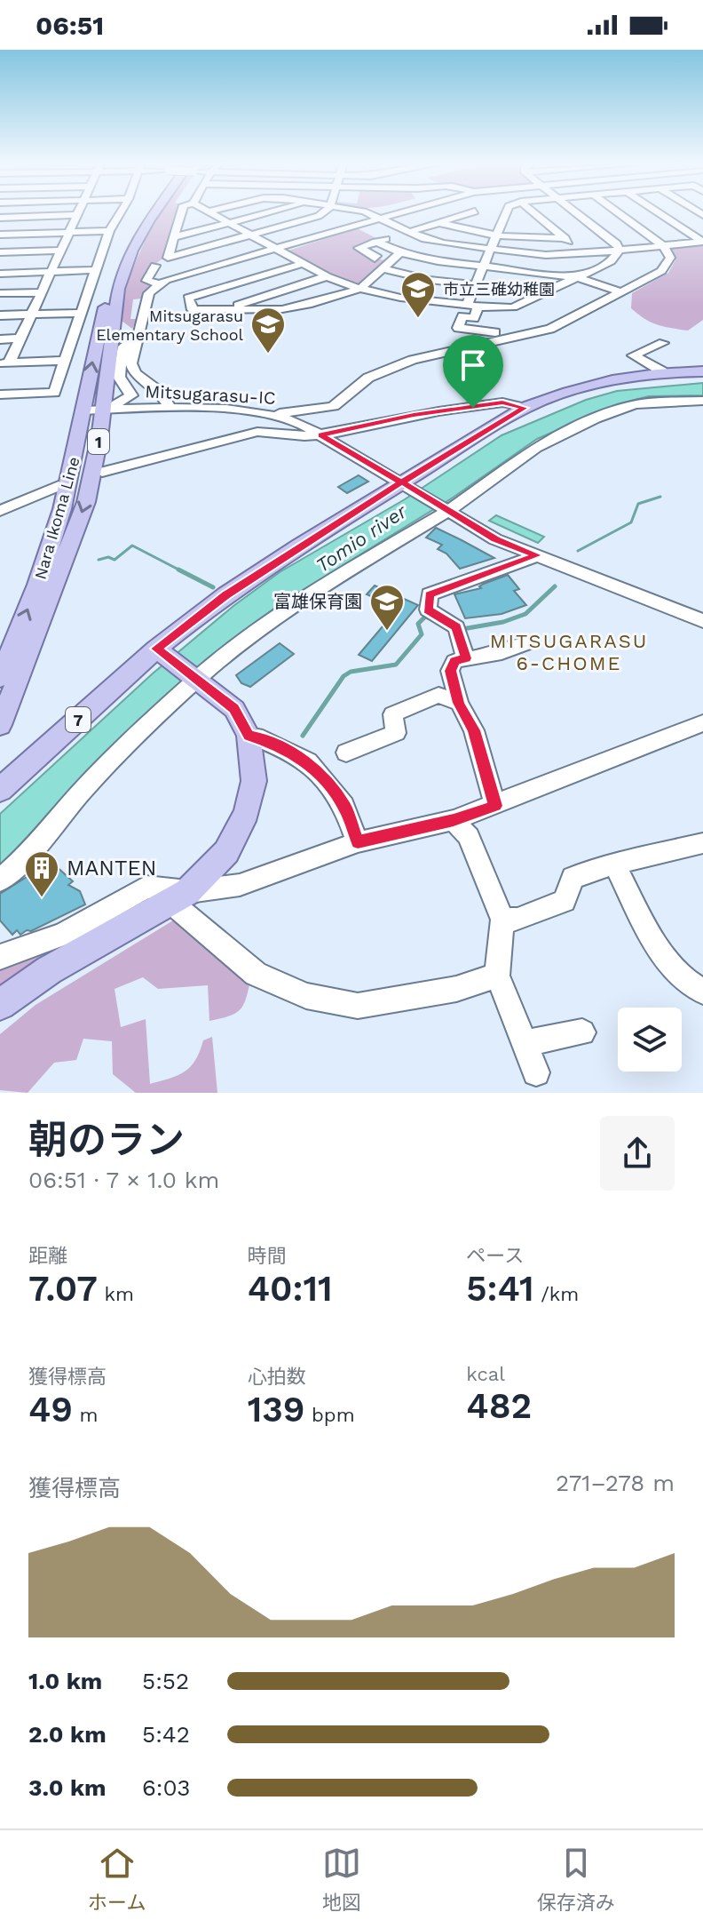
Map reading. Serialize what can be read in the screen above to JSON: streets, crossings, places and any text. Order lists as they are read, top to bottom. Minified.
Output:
{"streets":{"main road":["1","Nara Ikoma Line","7"],"street":["Mitsugarasu-IC"]},"crossings":[["Mitsugarasu-IC","Nara Ikoma Line"],["Mitsugarasu-IC","7"]],"districts":["MITSUGARASU 6-CHOME"],"water":["Tomio river"],"places":{"school or university":["市立三碓幼稚園","Mitsugarasu Elementary School","富雄保育園"],"building":["MANTEN"]},"page":{"status":"06:51","heading":["朝のラン","06:51 · 7 × 1.0 km"],"stats":[["距離","7.07 km"],["時間","40:11"],["ペース","5:41 /km"],["獲得標高","49 m"],["心拍数","139 bpm"],["kcal","482"]],"chart":["獲得標高","271–278 m"],"list":[{"name":"1.0 km","note":"5:52"},{"name":"2.0 km","note":"5:42"},{"name":"3.0 km","note":"6:03"}],"tabs":["ホーム","地図","保存済み"]}}
